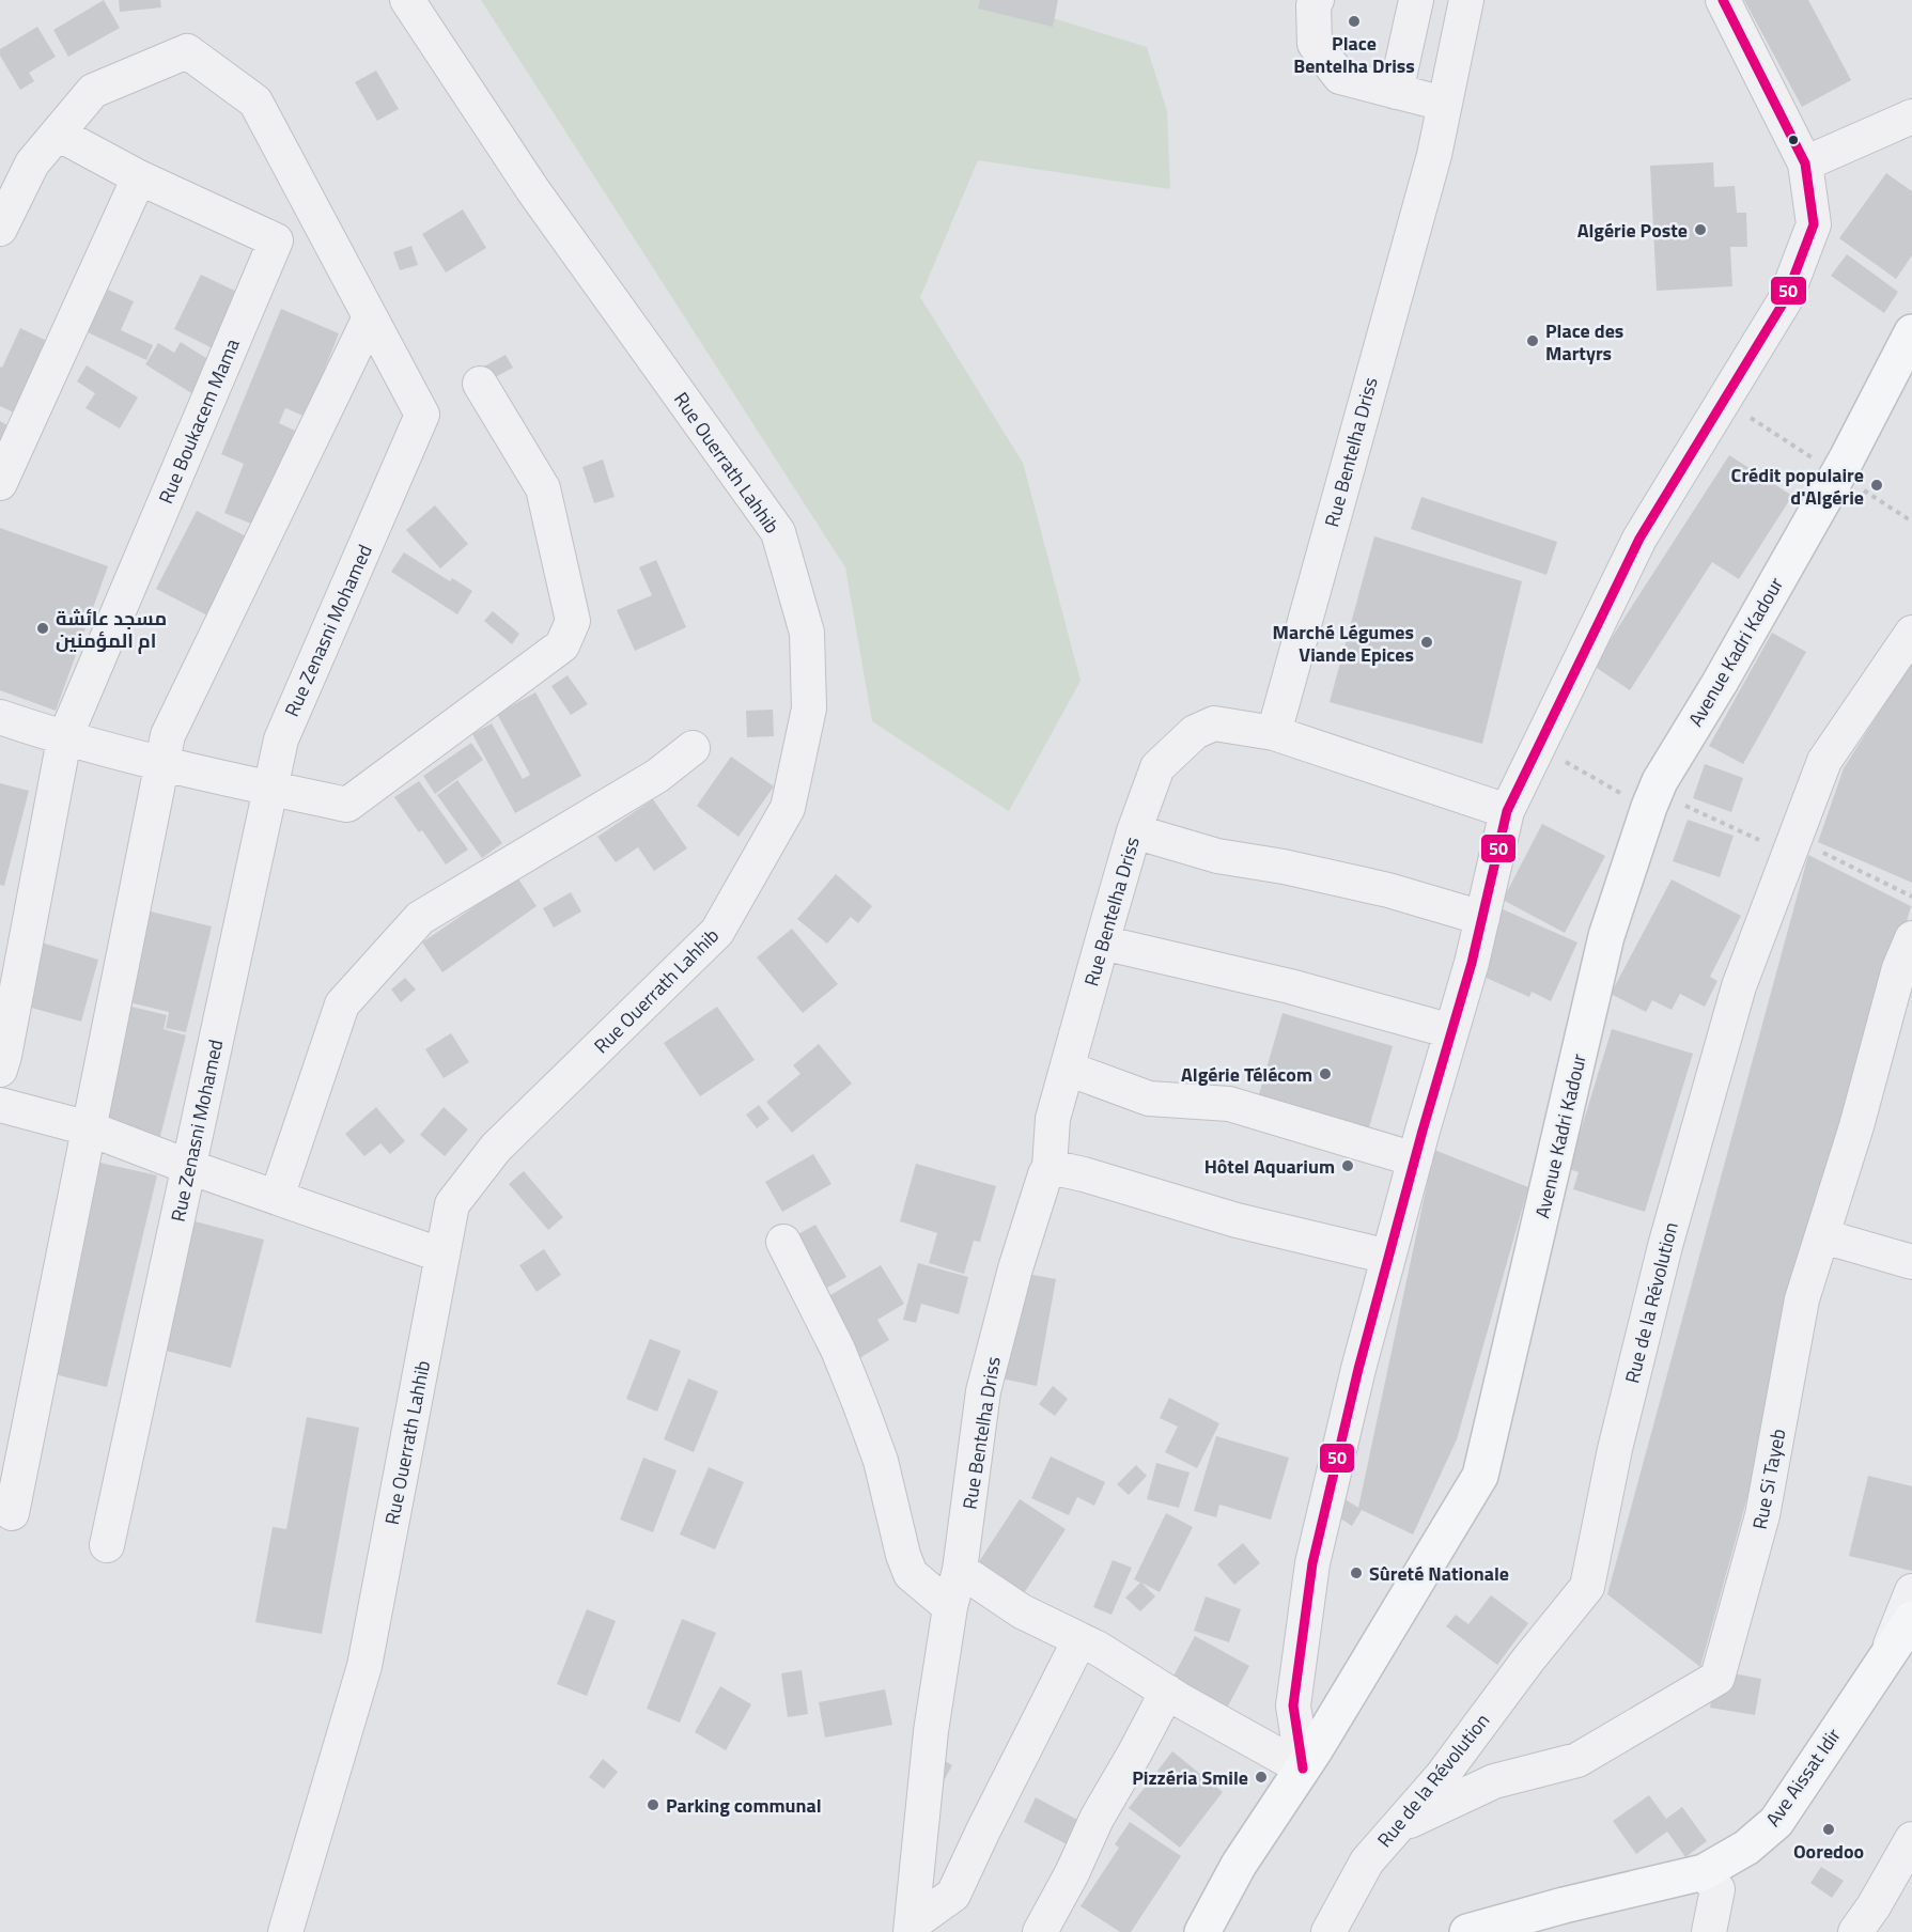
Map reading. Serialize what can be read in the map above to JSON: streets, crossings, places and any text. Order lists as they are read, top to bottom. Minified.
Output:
{"streets":{"main road":["Avenue Kadri Kadour","Ave Aissat Idir"],"street":["Rue Boukacem Mama","Rue Bentelha Driss","Rue Ouerrath Lahhib","Rue Zenasni Mohamed","Rue de la Révolution","Rue Si Tayeb"]},"crossings":[["Rue Boukacem Mama","Rue Zenasni Mohamed"],["Rue de la Révolution","Rue Si Tayeb"]],"places":["Place Bentelha Driss","Algérie Poste","Place des Martyrs","Crédit populaire d'Algérie","مسجد عائشة ام المؤمنين","Marché Légumes Viande Epices","Algérie Télécom","Hôtel Aquarium","Sûreté Nationale","Pizzéria Smile","Parking communal","Ooredoo"],"lines":["transit line 50"]}
